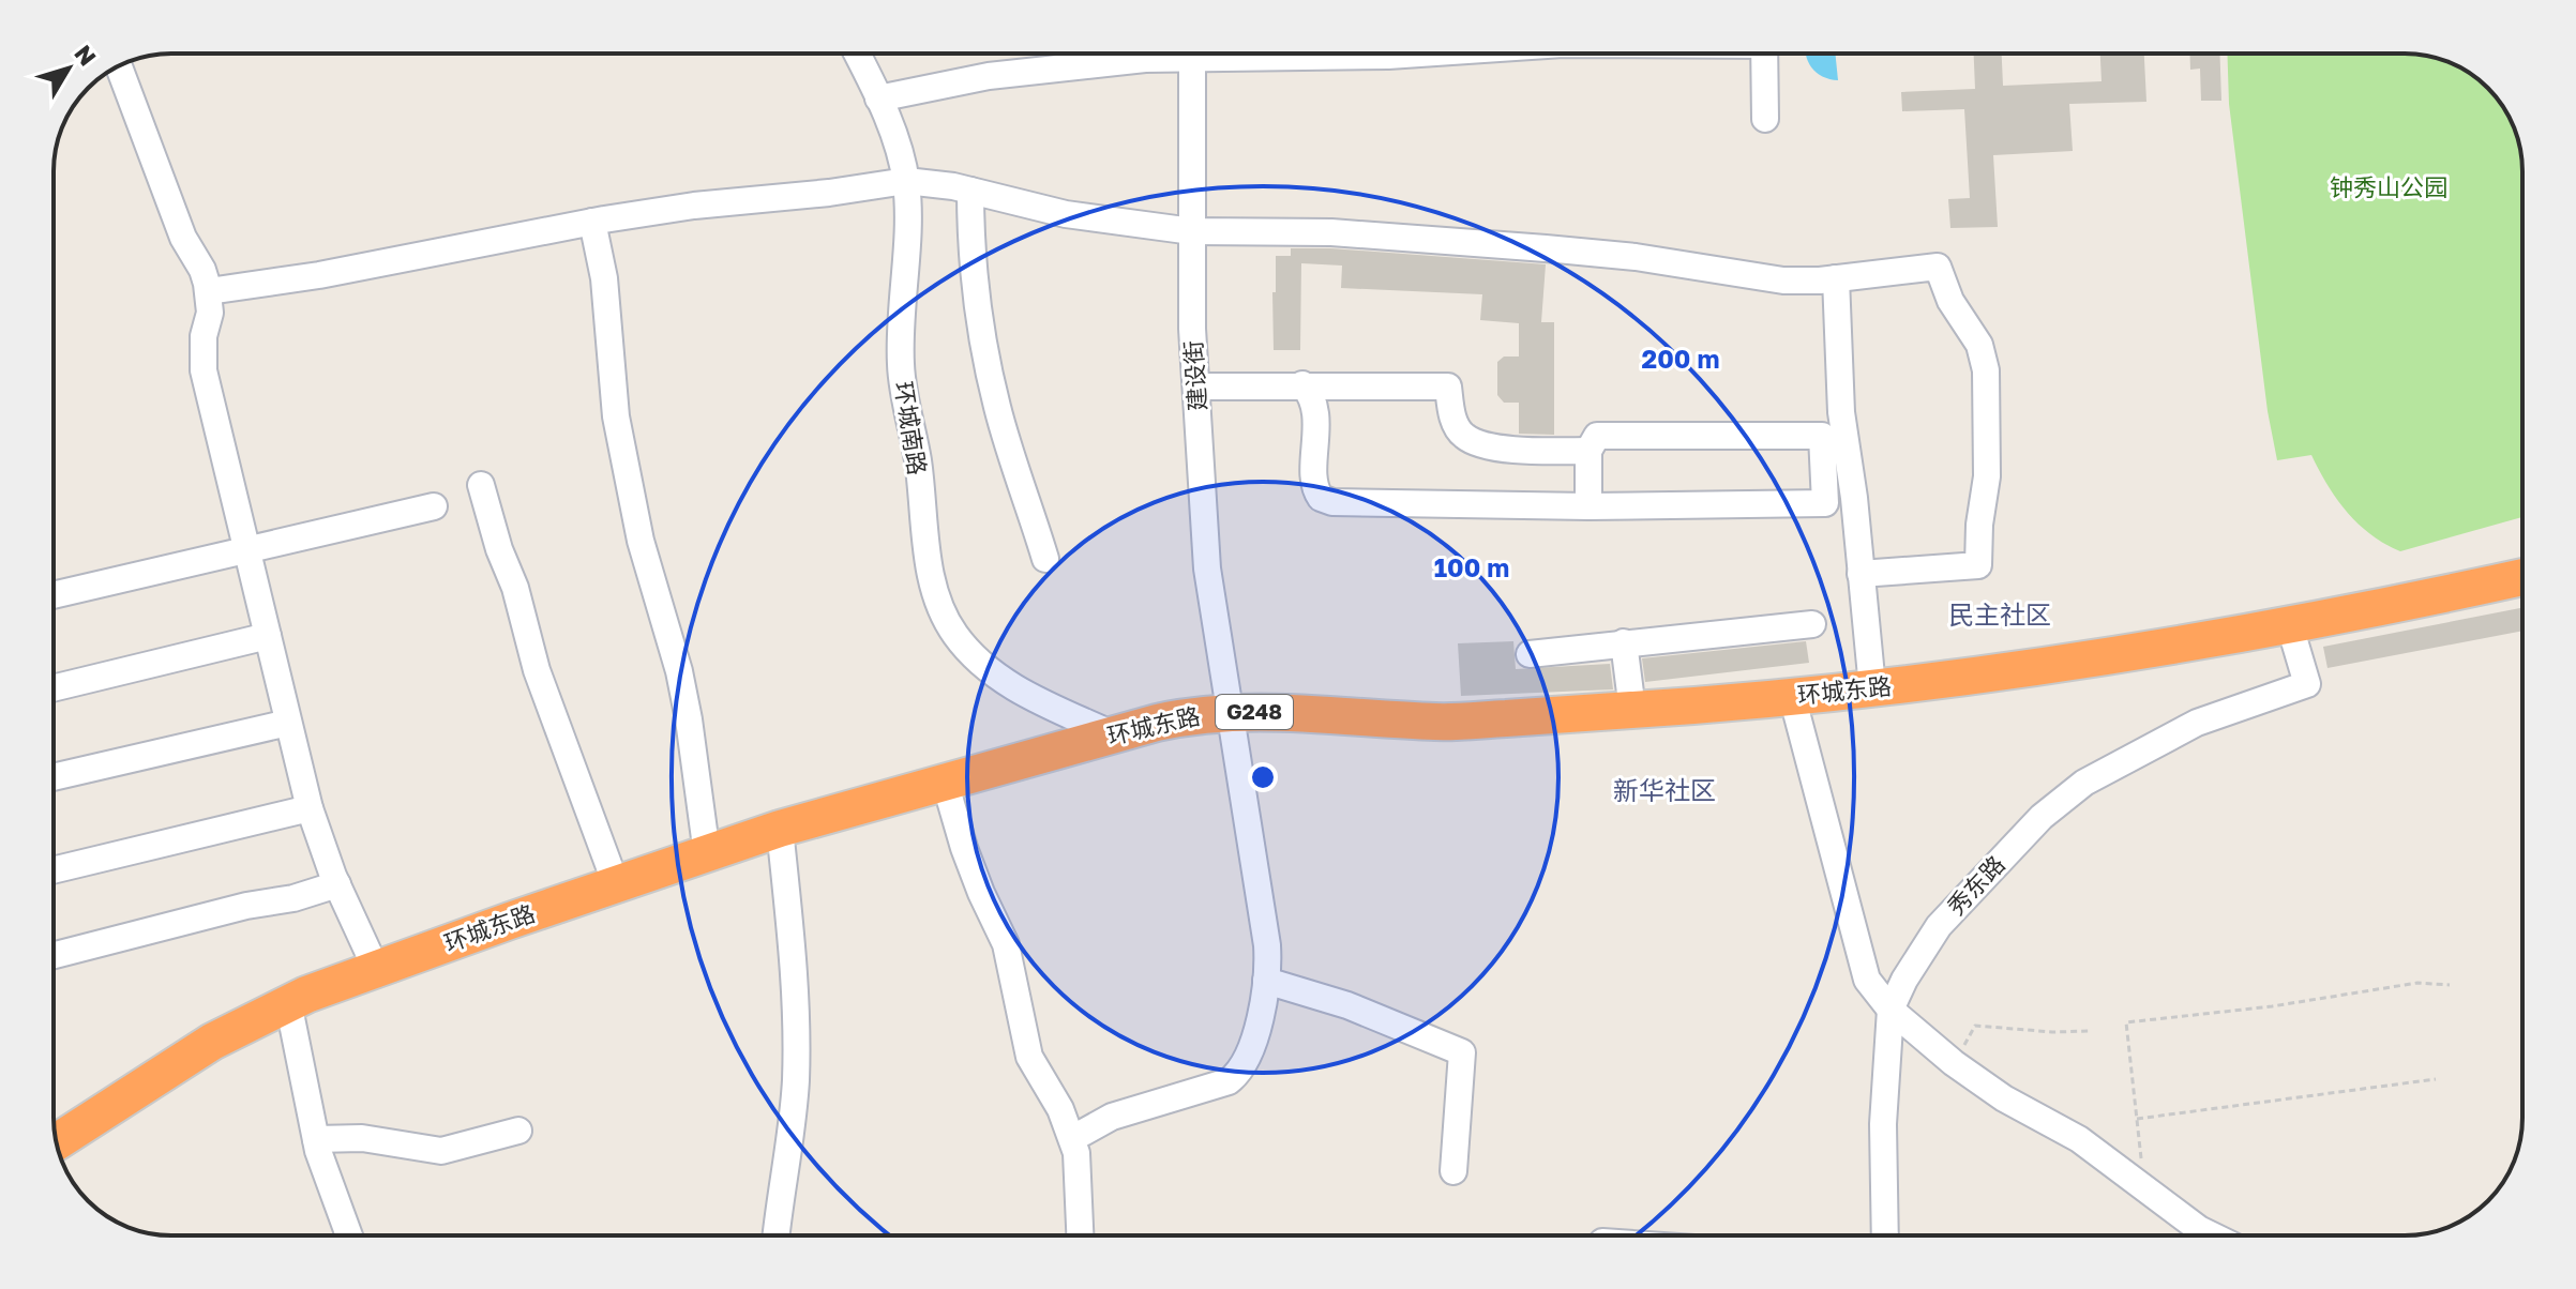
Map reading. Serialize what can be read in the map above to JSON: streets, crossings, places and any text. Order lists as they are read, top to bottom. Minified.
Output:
{"streets":{"highway":["环城东路","G248"],"street":["建设街","环城南路","秀东路"]},"crossings":[["建设街","环城东路"],["环城南路","环城东路"],["环城东路","秀东路"]],"districts":["民主社区","新华社区"],"parks":["钟秀山公园"],"north":"top right","rings":["200 m","100 m"]}
